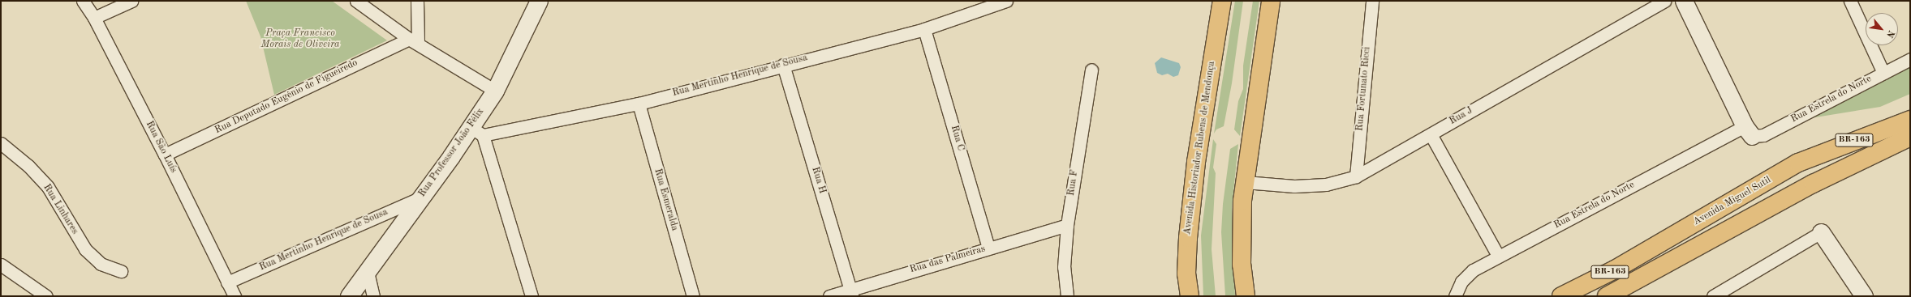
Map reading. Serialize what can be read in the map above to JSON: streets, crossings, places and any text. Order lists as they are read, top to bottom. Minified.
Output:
{"streets":{"main road":["BR-163","Avenida Historiador Rubens de Mendonça","Avenida Miguel Sutil"],"street":["Rua Mertinho Henrique de Sousa","Rua Fortunato Ricci","Rua Deputado Eugênio de Figueiredo","Rua Estrela do Norte","Rua J","Rua C","Rua São Luís","Rua Professor João Félix","Rua H","Rua F","Rua Esmeralda","Rua Linhares","Rua das Palmeiras"]},"crossings":[["Rua Mertinho Henrique de Sousa","Rua C"],["Rua Mertinho Henrique de Sousa","Rua São Luís"],["Rua Mertinho Henrique de Sousa","Rua Professor João Félix"],["Rua Mertinho Henrique de Sousa","Rua H"],["Rua Mertinho Henrique de Sousa","Rua Esmeralda"],["Rua Fortunato Ricci","Rua J"],["Rua Deputado Eugênio de Figueiredo","Rua São Luís"],["Rua C","Rua das Palmeiras"],["Rua H","Rua das Palmeiras"],["Rua F","Rua das Palmeiras"]],"parks":["Praça Francisco Morais de Oliveira"],"north":"bottom right"}
